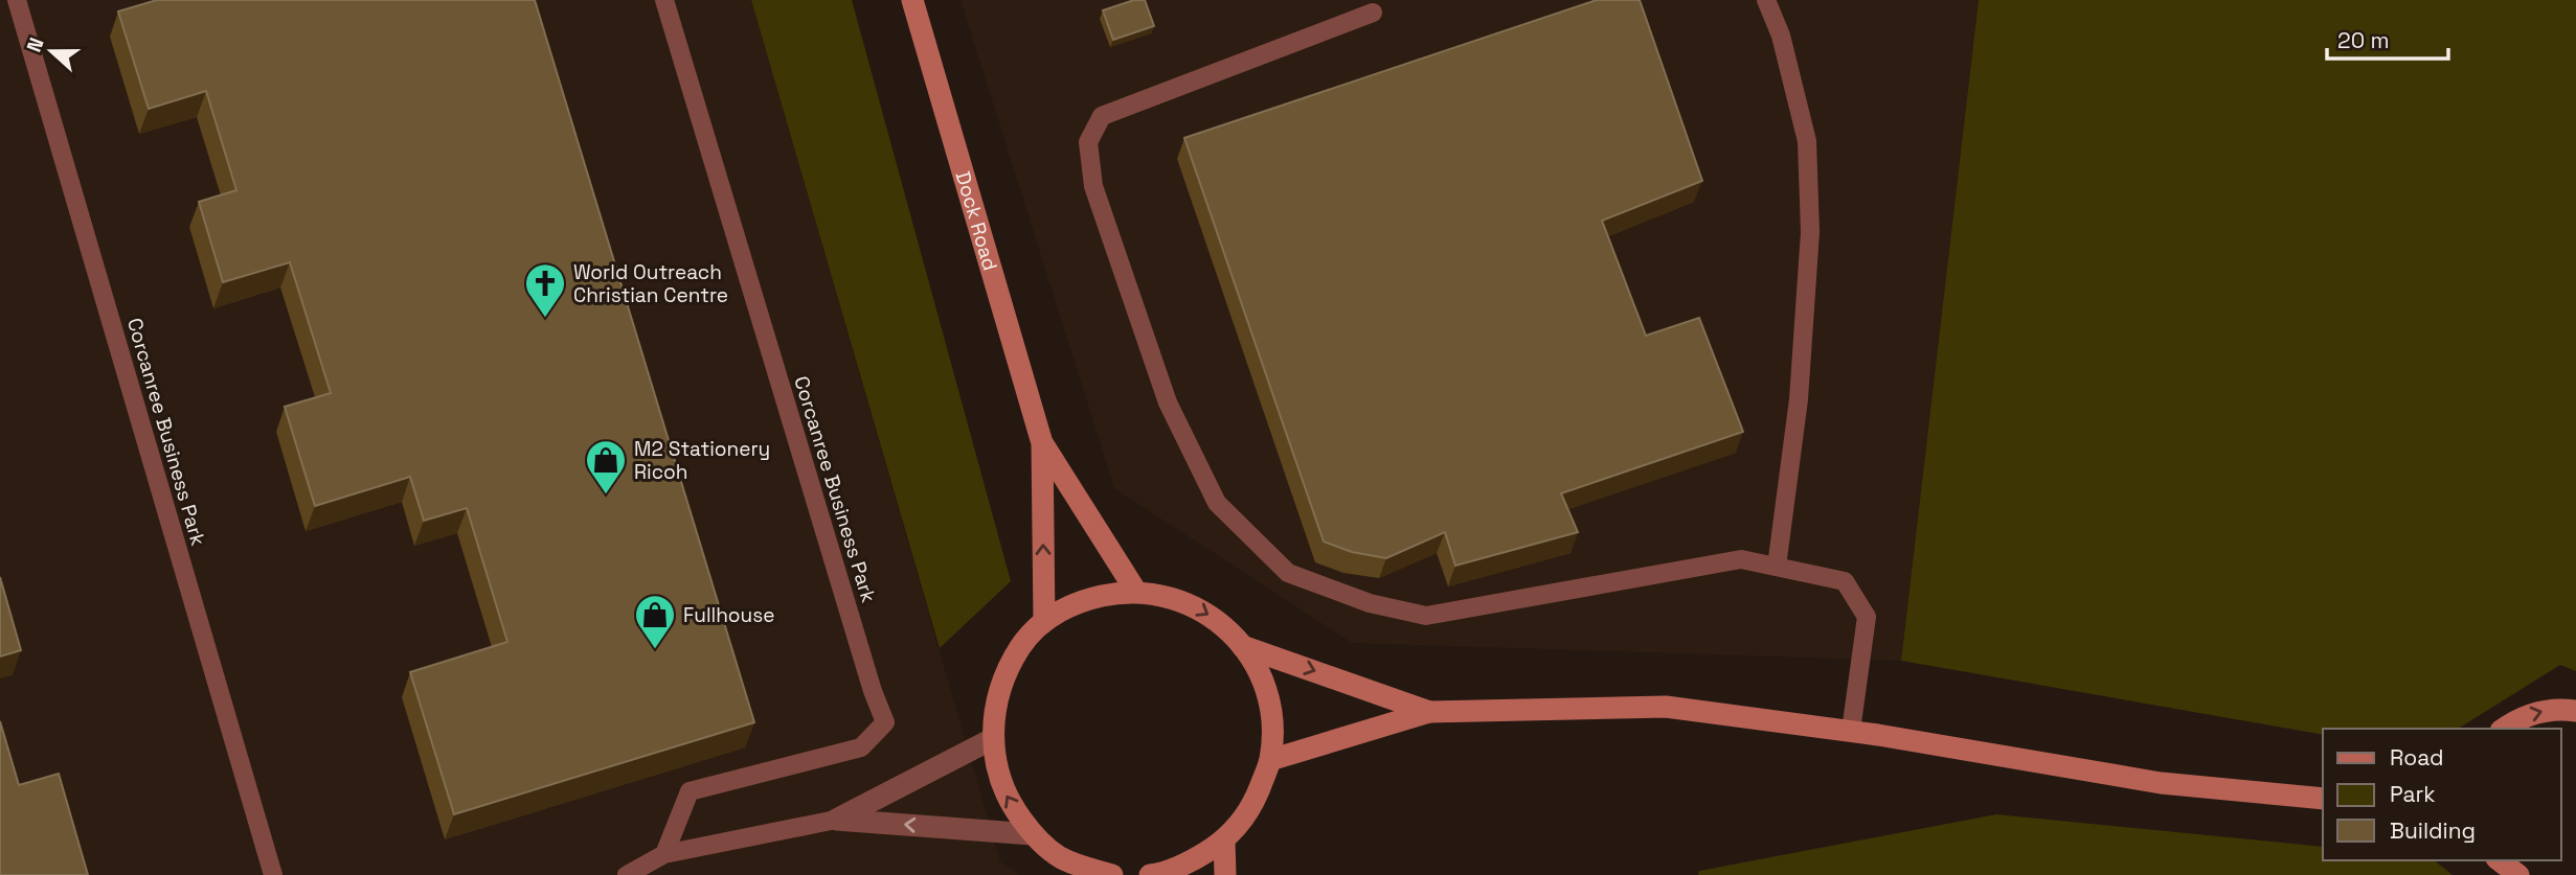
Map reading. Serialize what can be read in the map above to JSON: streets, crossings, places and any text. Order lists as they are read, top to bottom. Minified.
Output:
{"streets":{"main road":["Dock Road"],"lane":["Corcanree Business Park"]},"places":{"church":["World Outreach Christian Centre"],"shop":["M2 Stationery Ricoh","Fullhouse"]},"legend":["Road","Park","Building"],"scale_bar":"20 m","north":"left"}
